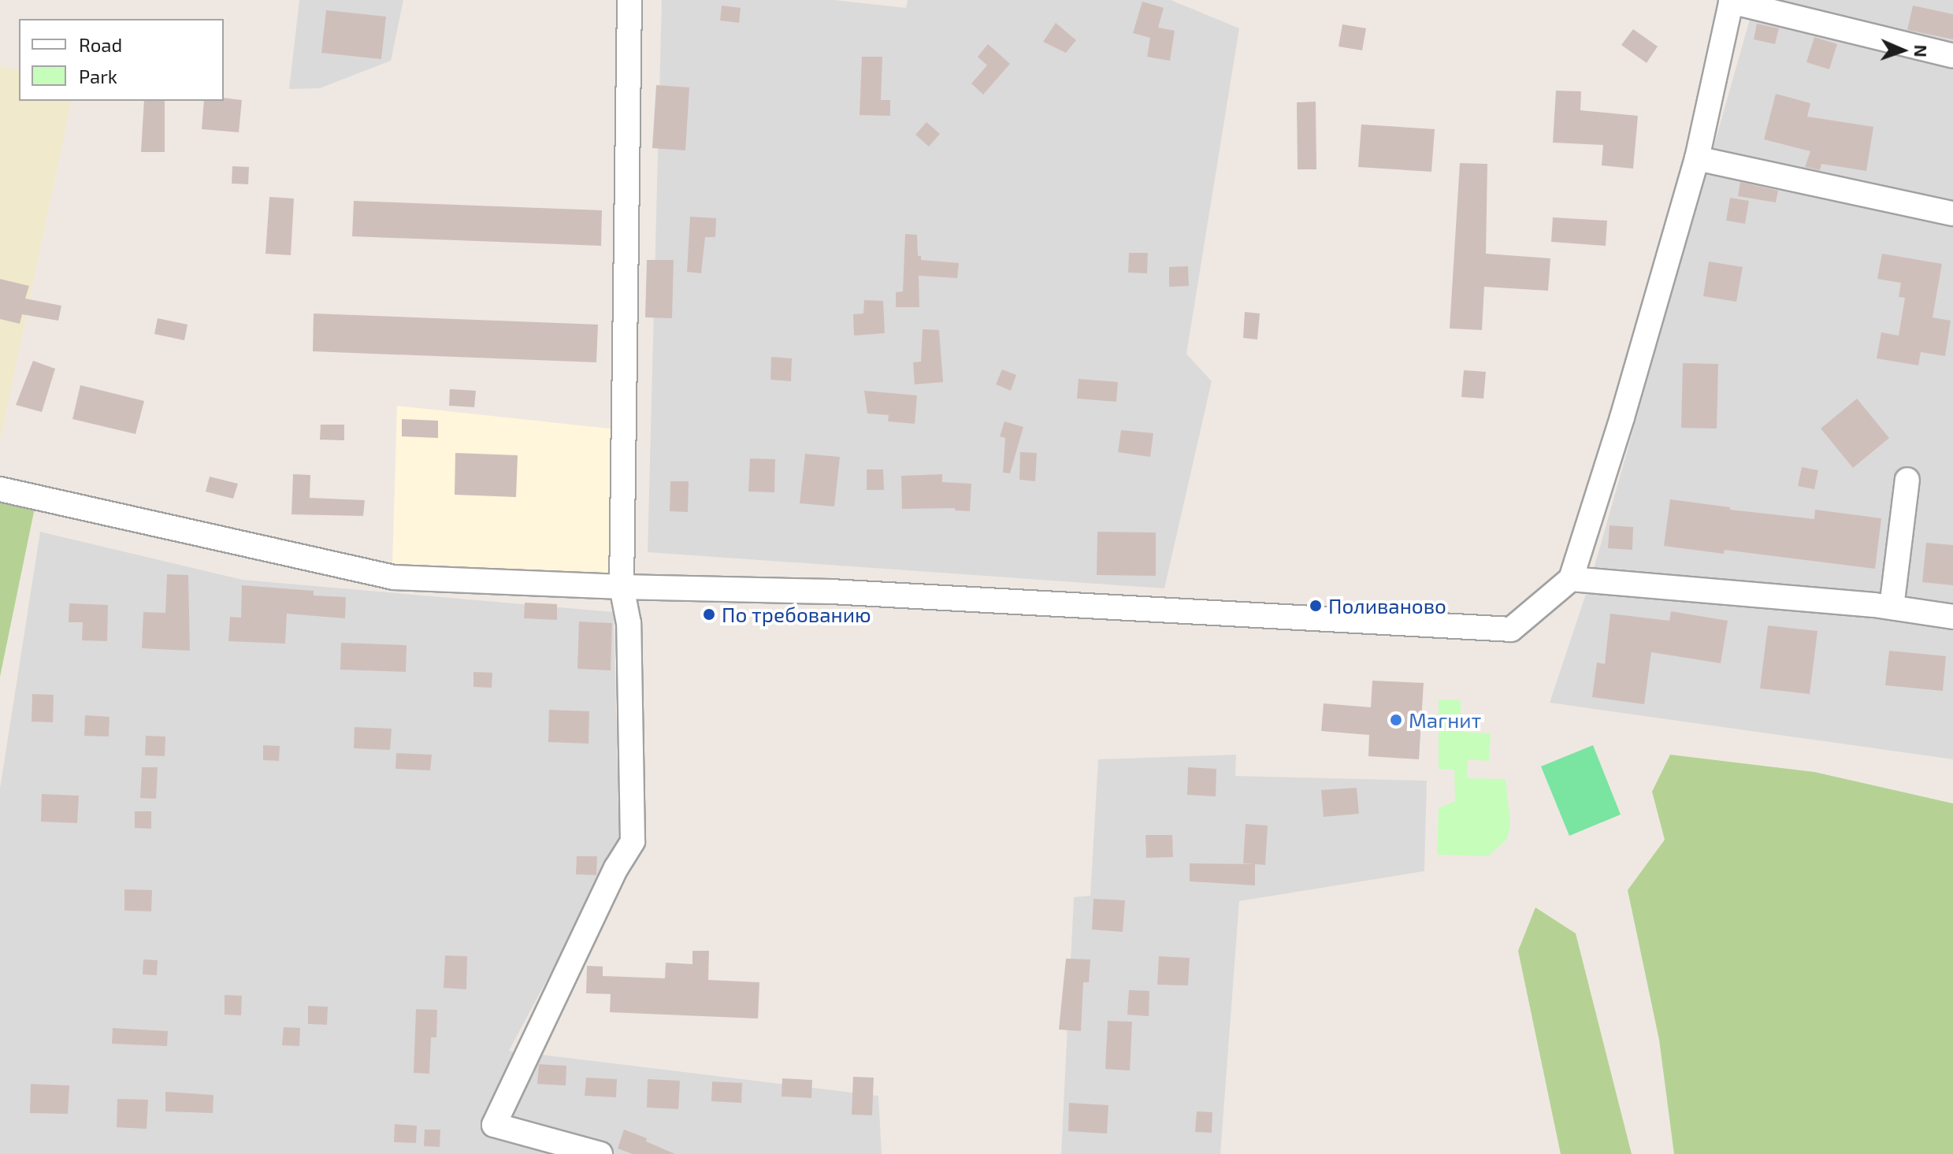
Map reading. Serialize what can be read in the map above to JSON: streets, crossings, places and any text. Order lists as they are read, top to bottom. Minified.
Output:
{"places":["Поливаново","По требованию","Магнит"],"legend":["Road","Park"],"north":"right"}
